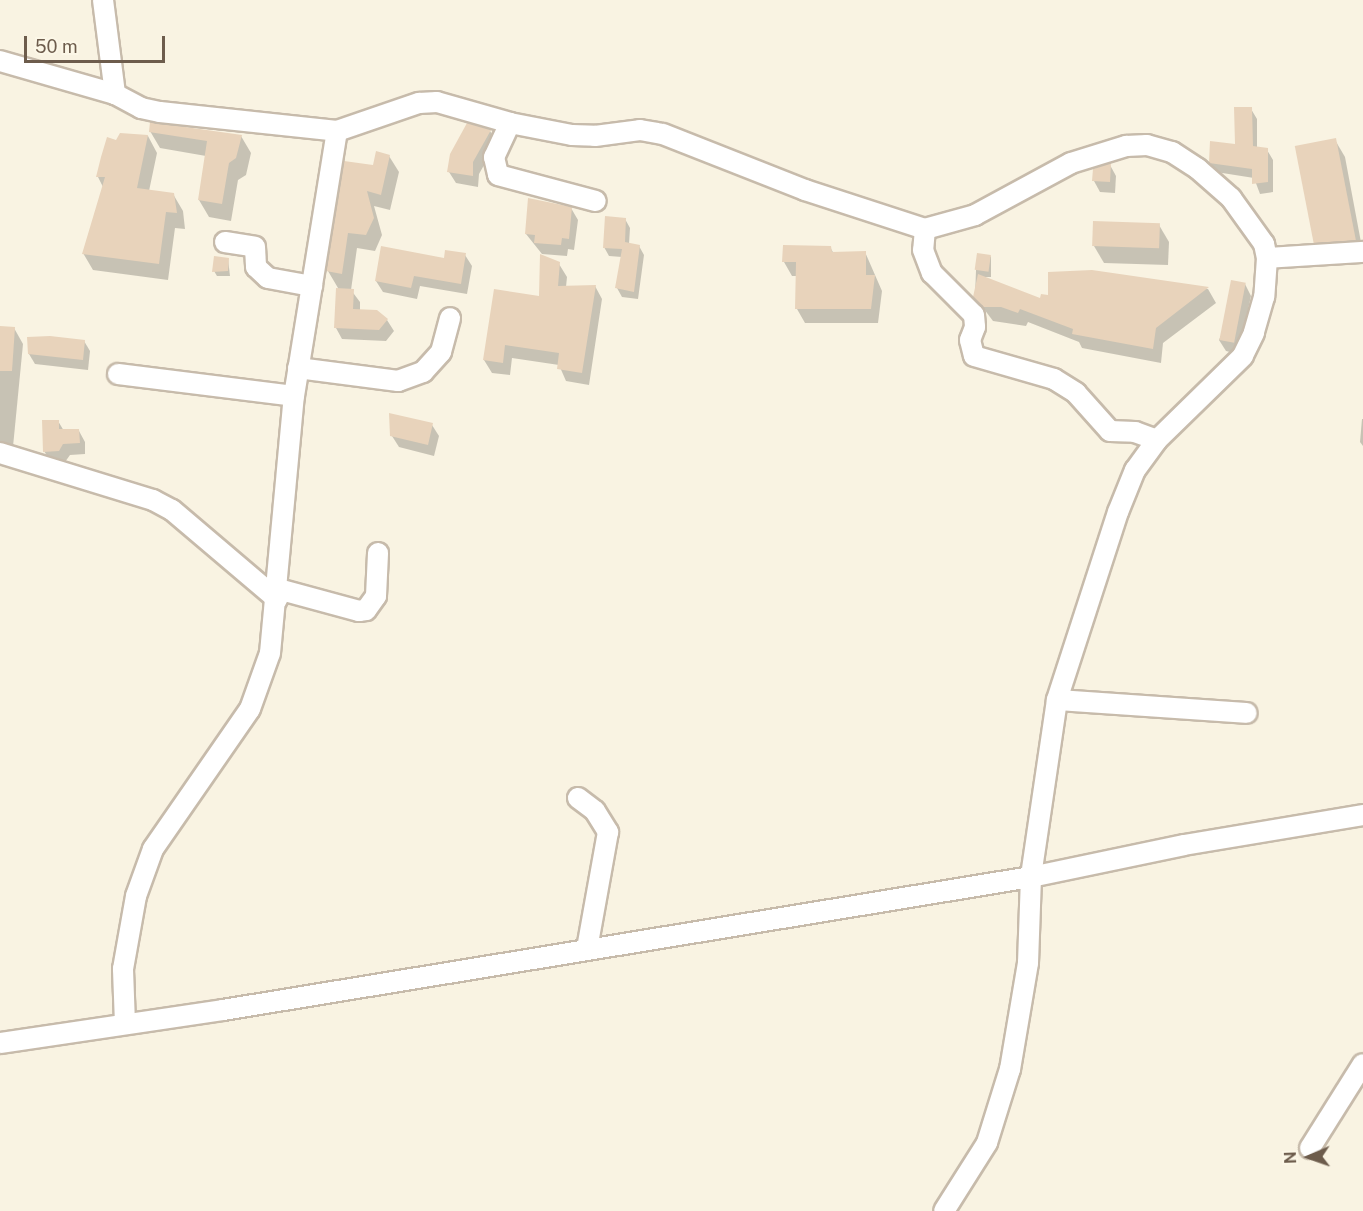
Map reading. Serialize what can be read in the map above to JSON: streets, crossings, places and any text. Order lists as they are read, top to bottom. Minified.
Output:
{"scale_bar":"50 m","north":"left"}
